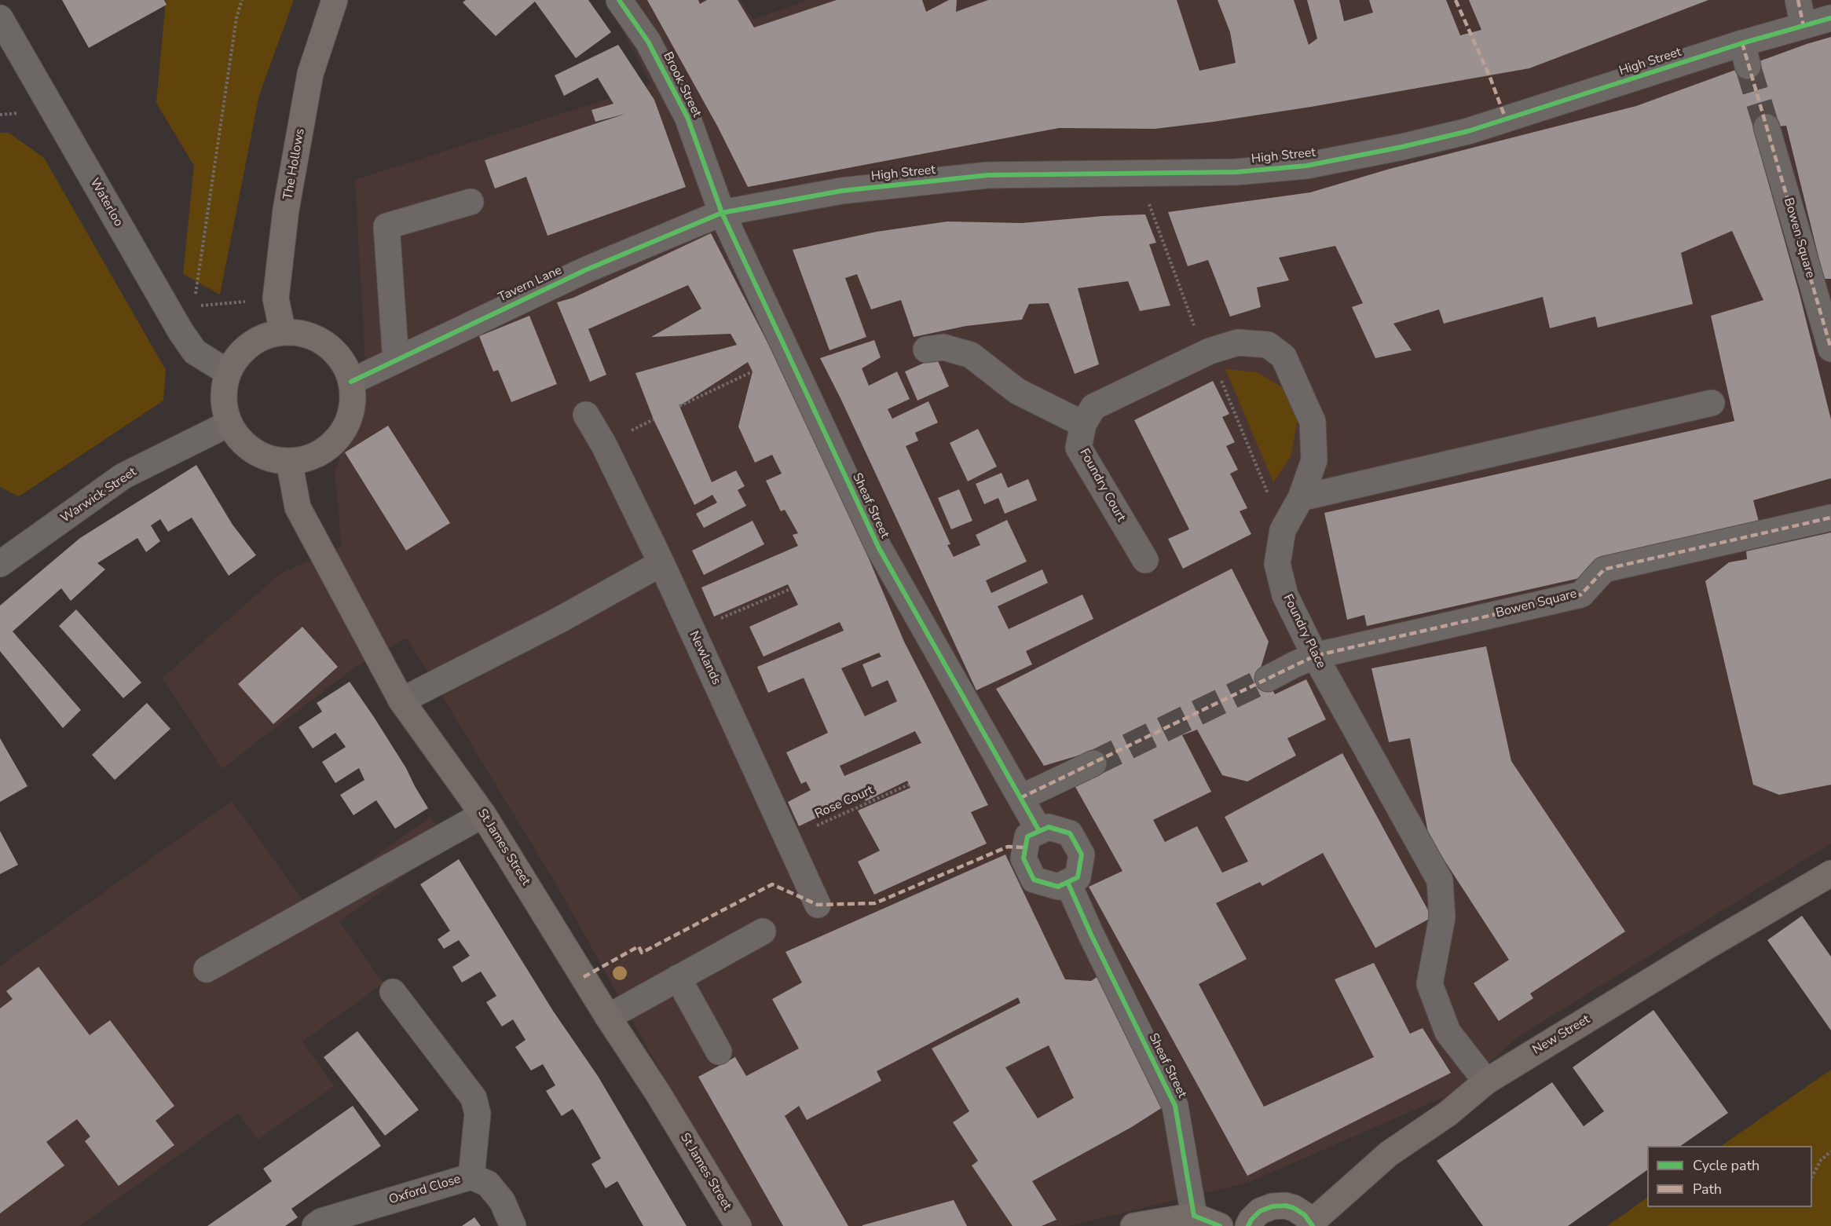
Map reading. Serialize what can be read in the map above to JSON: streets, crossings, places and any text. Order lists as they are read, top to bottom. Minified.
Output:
{"streets":{"main road":["The Hollows","St James Street","New Street"],"street":["High Street","Brook Street","Waterloo","Bowen Square","Tavern Lane","Foundry Court","Warwick Street","Sheaf Street","Foundry Place","Newlands","Oxford Close"],"path":["Rose Court"]},"crossings":[["High Street","Brook Street"],["High Street","Tavern Lane"],["High Street","Sheaf Street"],["Brook Street","Tavern Lane"],["Brook Street","Sheaf Street"],["The Hollows","Waterloo"],["The Hollows","Tavern Lane"],["The Hollows","Warwick Street"],["The Hollows","St James Street"],["Waterloo","Tavern Lane"],["Waterloo","Warwick Street"],["Waterloo","St James Street"],["Bowen Square","Foundry Place"],["Tavern Lane","Warwick Street"],["Tavern Lane","Sheaf Street"],["Tavern Lane","St James Street"],["Foundry Court","Foundry Place"],["Warwick Street","St James Street"],["Foundry Place","New Street"],["Newlands","Rose Court"]],"legend":["Cycle path","Path"]}
